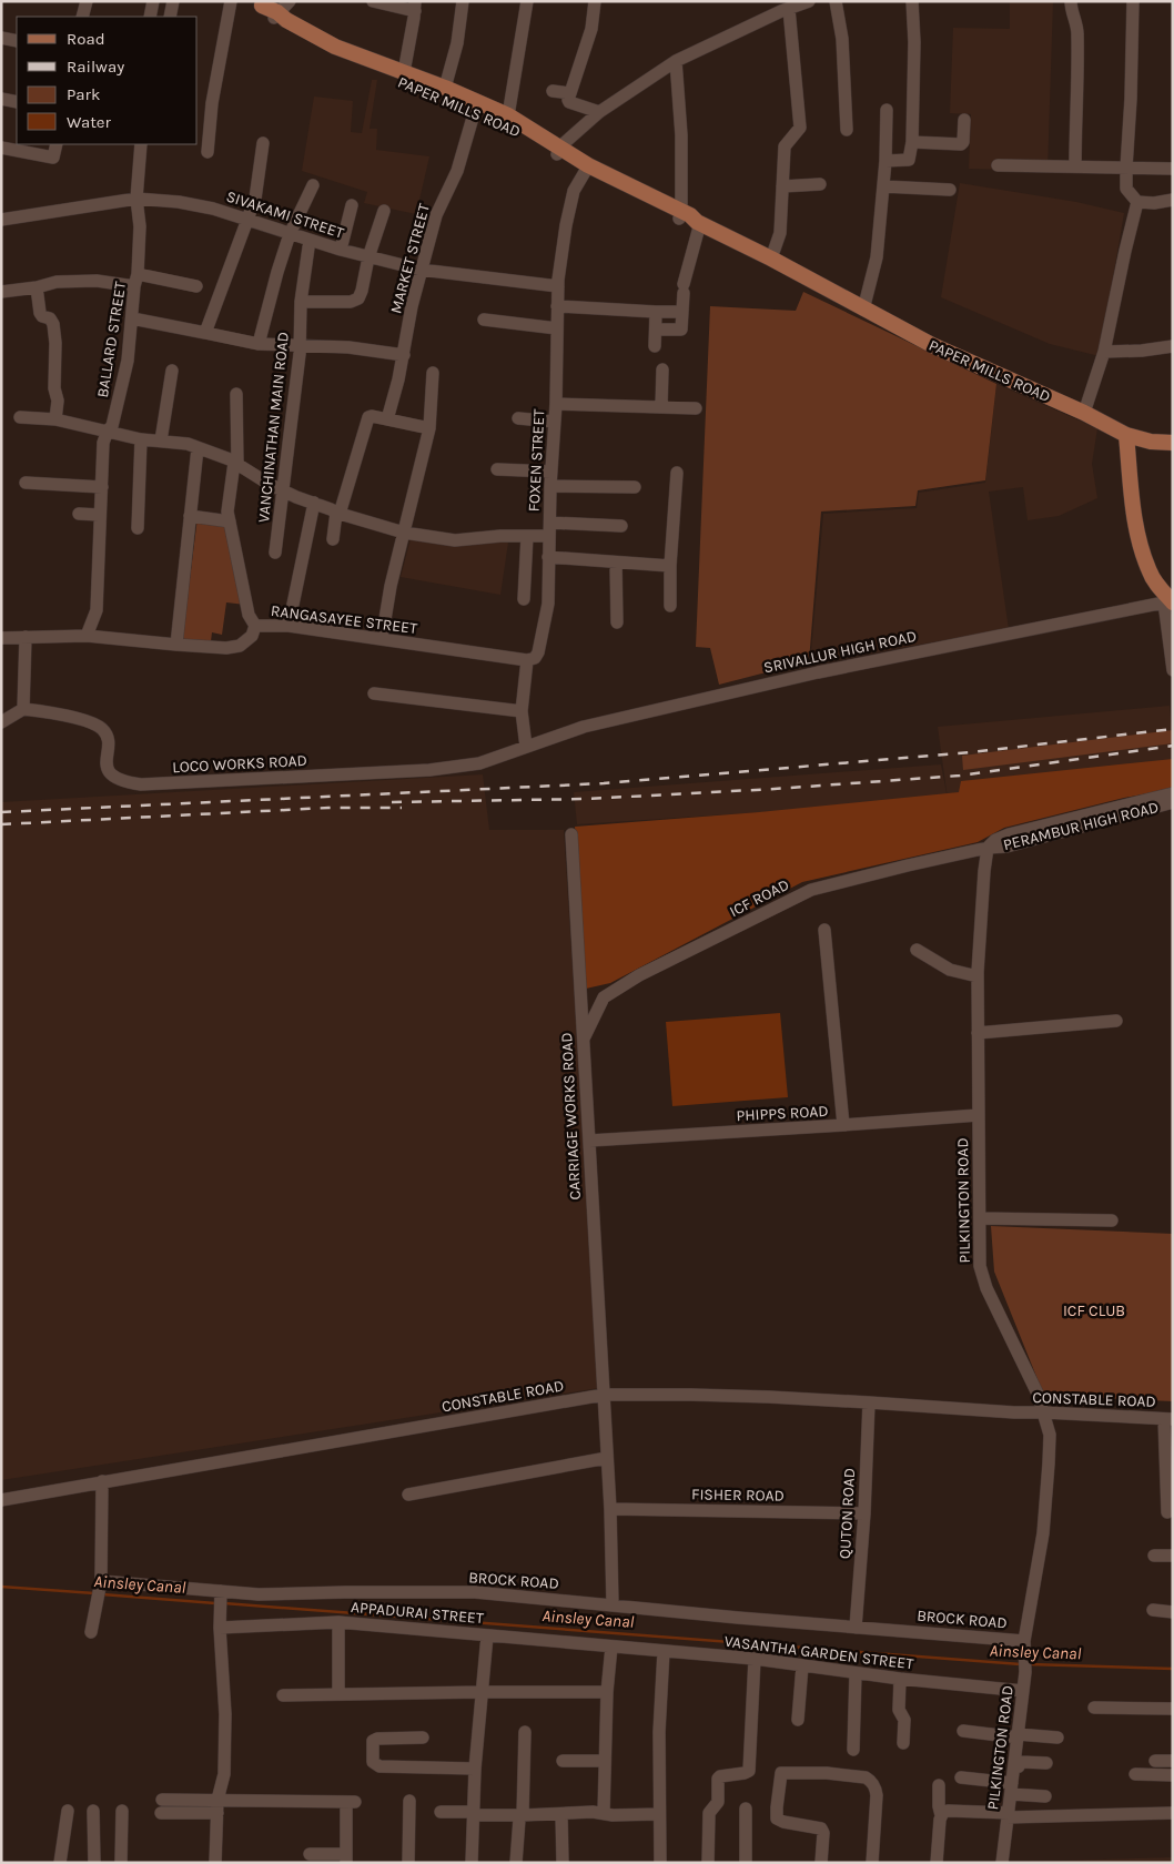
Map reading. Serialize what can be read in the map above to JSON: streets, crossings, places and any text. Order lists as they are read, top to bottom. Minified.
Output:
{"streets":{"main road":["PAPER MILLS ROAD"],"street":["SIVAKAMI STREET","MARKET STREET","BALLARD STREET","VANCHINATHAN MAIN ROAD","FOXEN STREET","RANGASAYEE STREET","SRIVALLUR HIGH ROAD","LOCO WORKS ROAD","PERAMBUR HIGH ROAD","ICF ROAD","PHIPPS ROAD","CARRIAGE WORKS ROAD","PILKINGTON ROAD","CONSTABLE ROAD","FISHER ROAD","QUTON ROAD","BROCK ROAD","APPADURAI STREET","VASANTHA GARDEN STREET"]},"crossings":[["PAPER MILLS ROAD","MARKET STREET"],["PAPER MILLS ROAD","FOXEN STREET"],["SIVAKAMI STREET","MARKET STREET"],["SIVAKAMI STREET","BALLARD STREET"],["SIVAKAMI STREET","VANCHINATHAN MAIN ROAD"],["SIVAKAMI STREET","FOXEN STREET"],["BALLARD STREET","RANGASAYEE STREET"],["FOXEN STREET","RANGASAYEE STREET"],["FOXEN STREET","SRIVALLUR HIGH ROAD"],["FOXEN STREET","LOCO WORKS ROAD"],["SRIVALLUR HIGH ROAD","LOCO WORKS ROAD"],["PERAMBUR HIGH ROAD","ICF ROAD"],["PERAMBUR HIGH ROAD","PILKINGTON ROAD"],["ICF ROAD","CARRIAGE WORKS ROAD"],["ICF ROAD","PILKINGTON ROAD"],["PHIPPS ROAD","CARRIAGE WORKS ROAD"],["PHIPPS ROAD","PILKINGTON ROAD"],["CARRIAGE WORKS ROAD","CONSTABLE ROAD"],["PILKINGTON ROAD","CONSTABLE ROAD"],["PILKINGTON ROAD","BROCK ROAD"],["PILKINGTON ROAD","VASANTHA GARDEN STREET"],["CONSTABLE ROAD","QUTON ROAD"],["FISHER ROAD","QUTON ROAD"],["QUTON ROAD","BROCK ROAD"],["APPADURAI STREET","VASANTHA GARDEN STREET"]],"water":["Ainsley Canal"],"parks":["ICF CLUB"],"legend":["Road","Railway","Park","Water"]}
